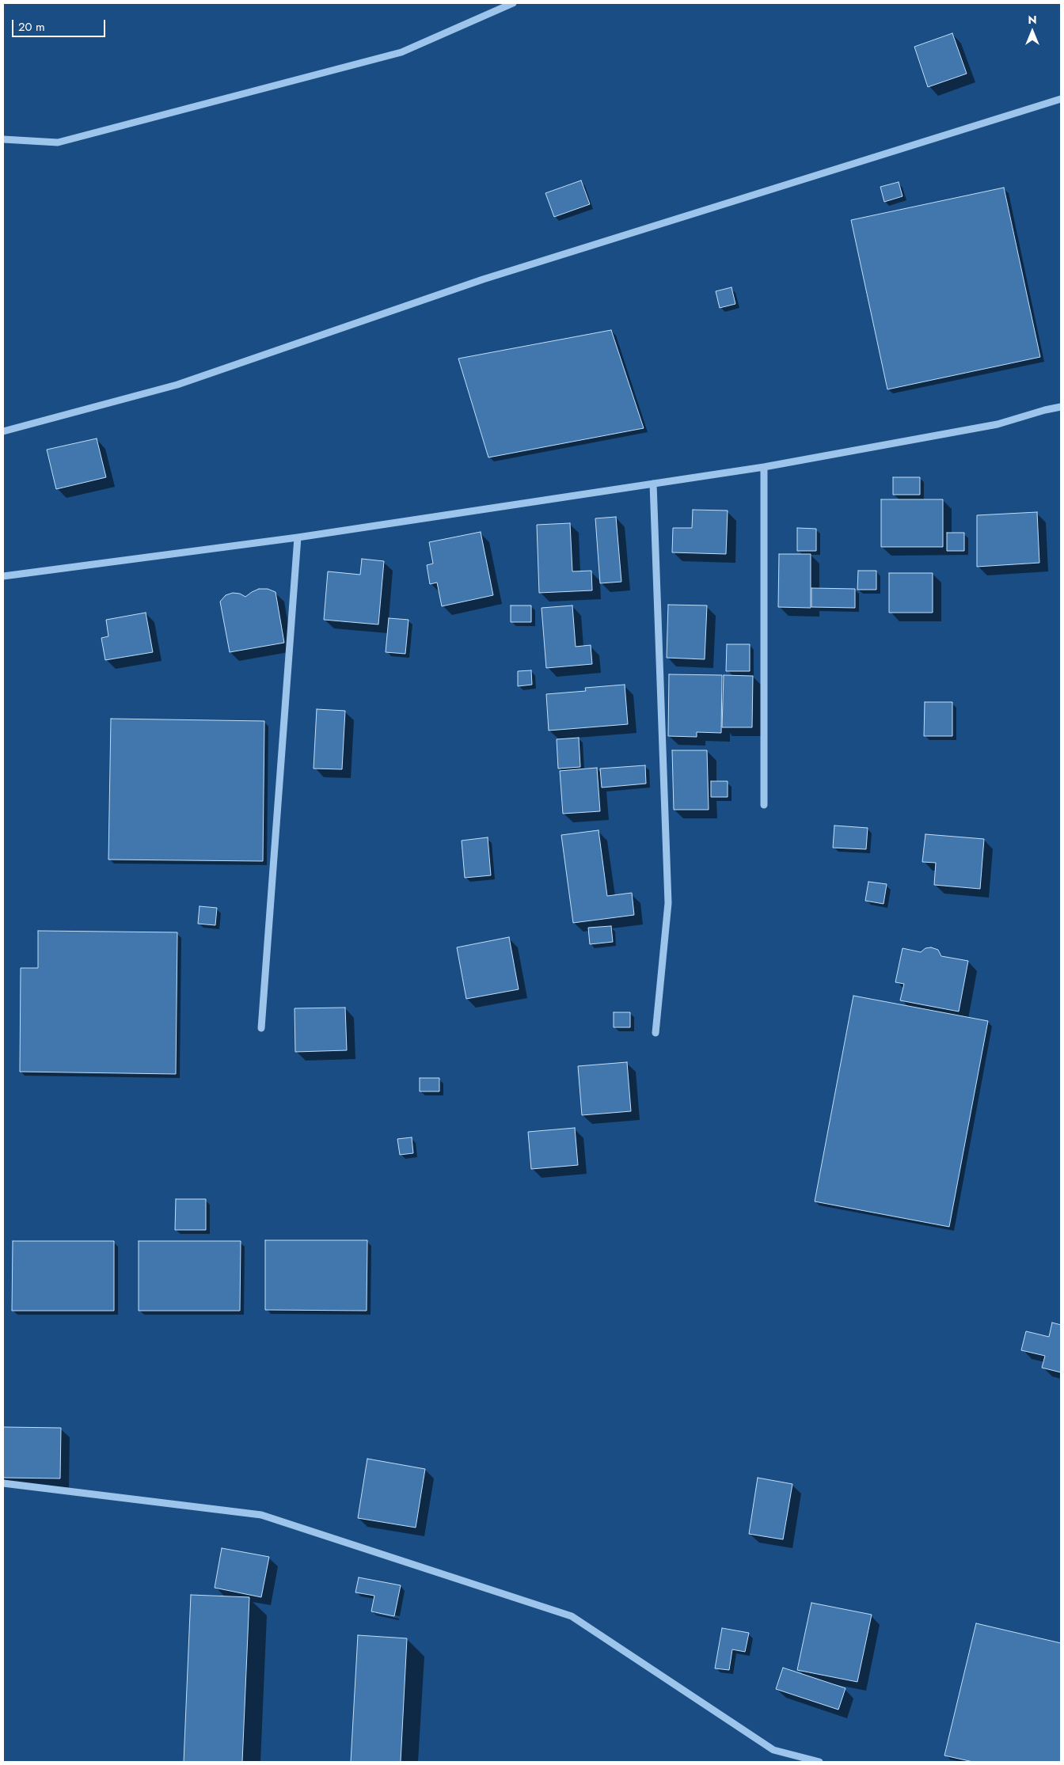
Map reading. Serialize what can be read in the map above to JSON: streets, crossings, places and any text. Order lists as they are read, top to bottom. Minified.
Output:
{"scale_bar":"20 m","north":"top"}
